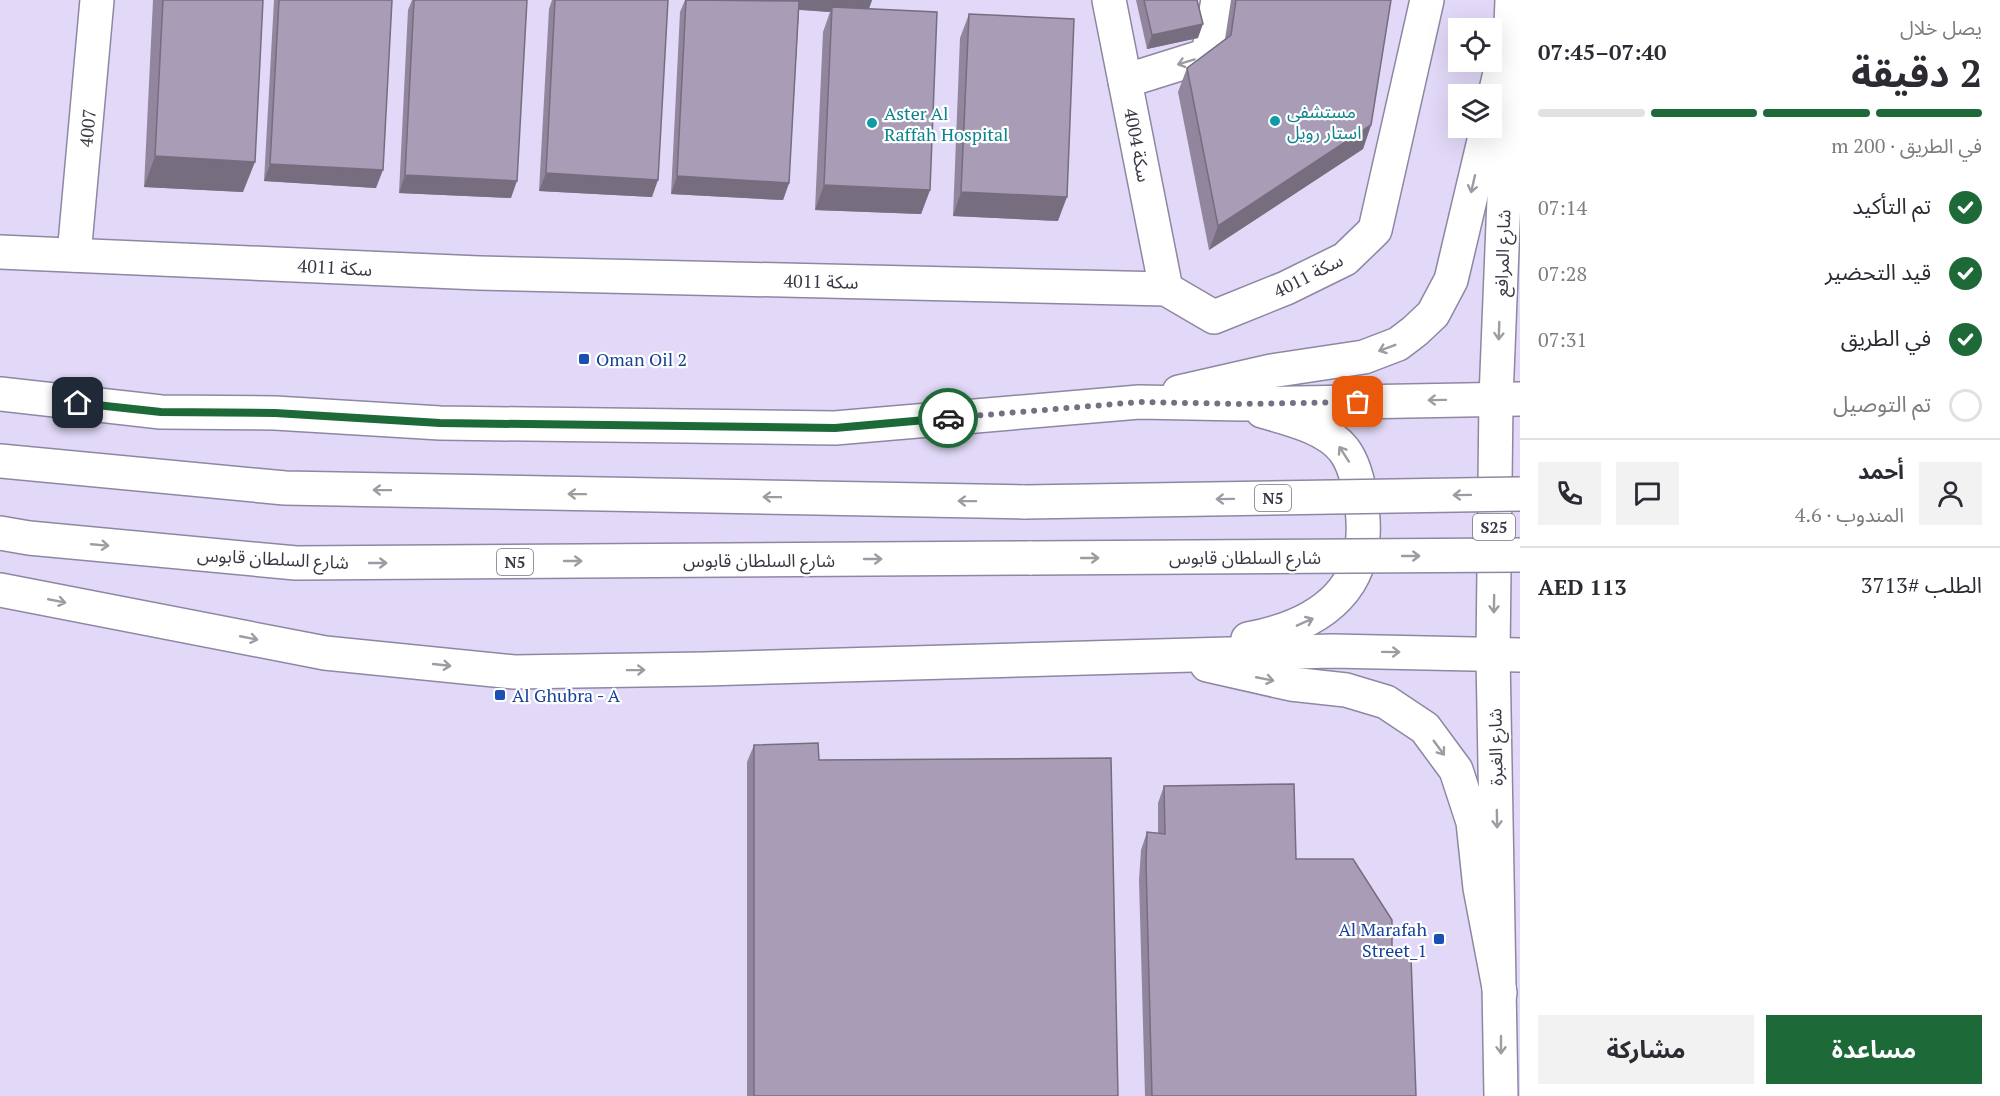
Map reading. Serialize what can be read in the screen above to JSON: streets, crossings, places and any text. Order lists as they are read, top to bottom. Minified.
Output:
{"streets":{"main road":["4007","سكة 4004","شارع المرافع","سكة 4011","N5","S25","شارع السلطان قابوس","شارع الغبرة"]},"crossings":[["4007","سكة 4011"],["سكة 4004","سكة 4011"],["شارع المرافع","شارع الغبرة"]],"one_way":["شارع المرافع","شارع الغبرة"],"places":{"other":["مستشفى استار رويل","Aster Al Raffah Hospital"],"transit":["Oman Oil 2","Al Ghubra - A","Al Marafah Street_1"]},"page":{"heading":["2 دقيقة","يصل خلال","07:40–07:45"],"panel":["أحمد","المندوب · 4.6","الطلب #3713","AED 113"],"bar":"في الطريق · 200 m","list":[["تم التأكيد","07:14"],["قيد التحضير","07:28"],["في الطريق","07:31"],"تم التوصيل"],"buttons":["مساعدة","مشاركة"]}}
